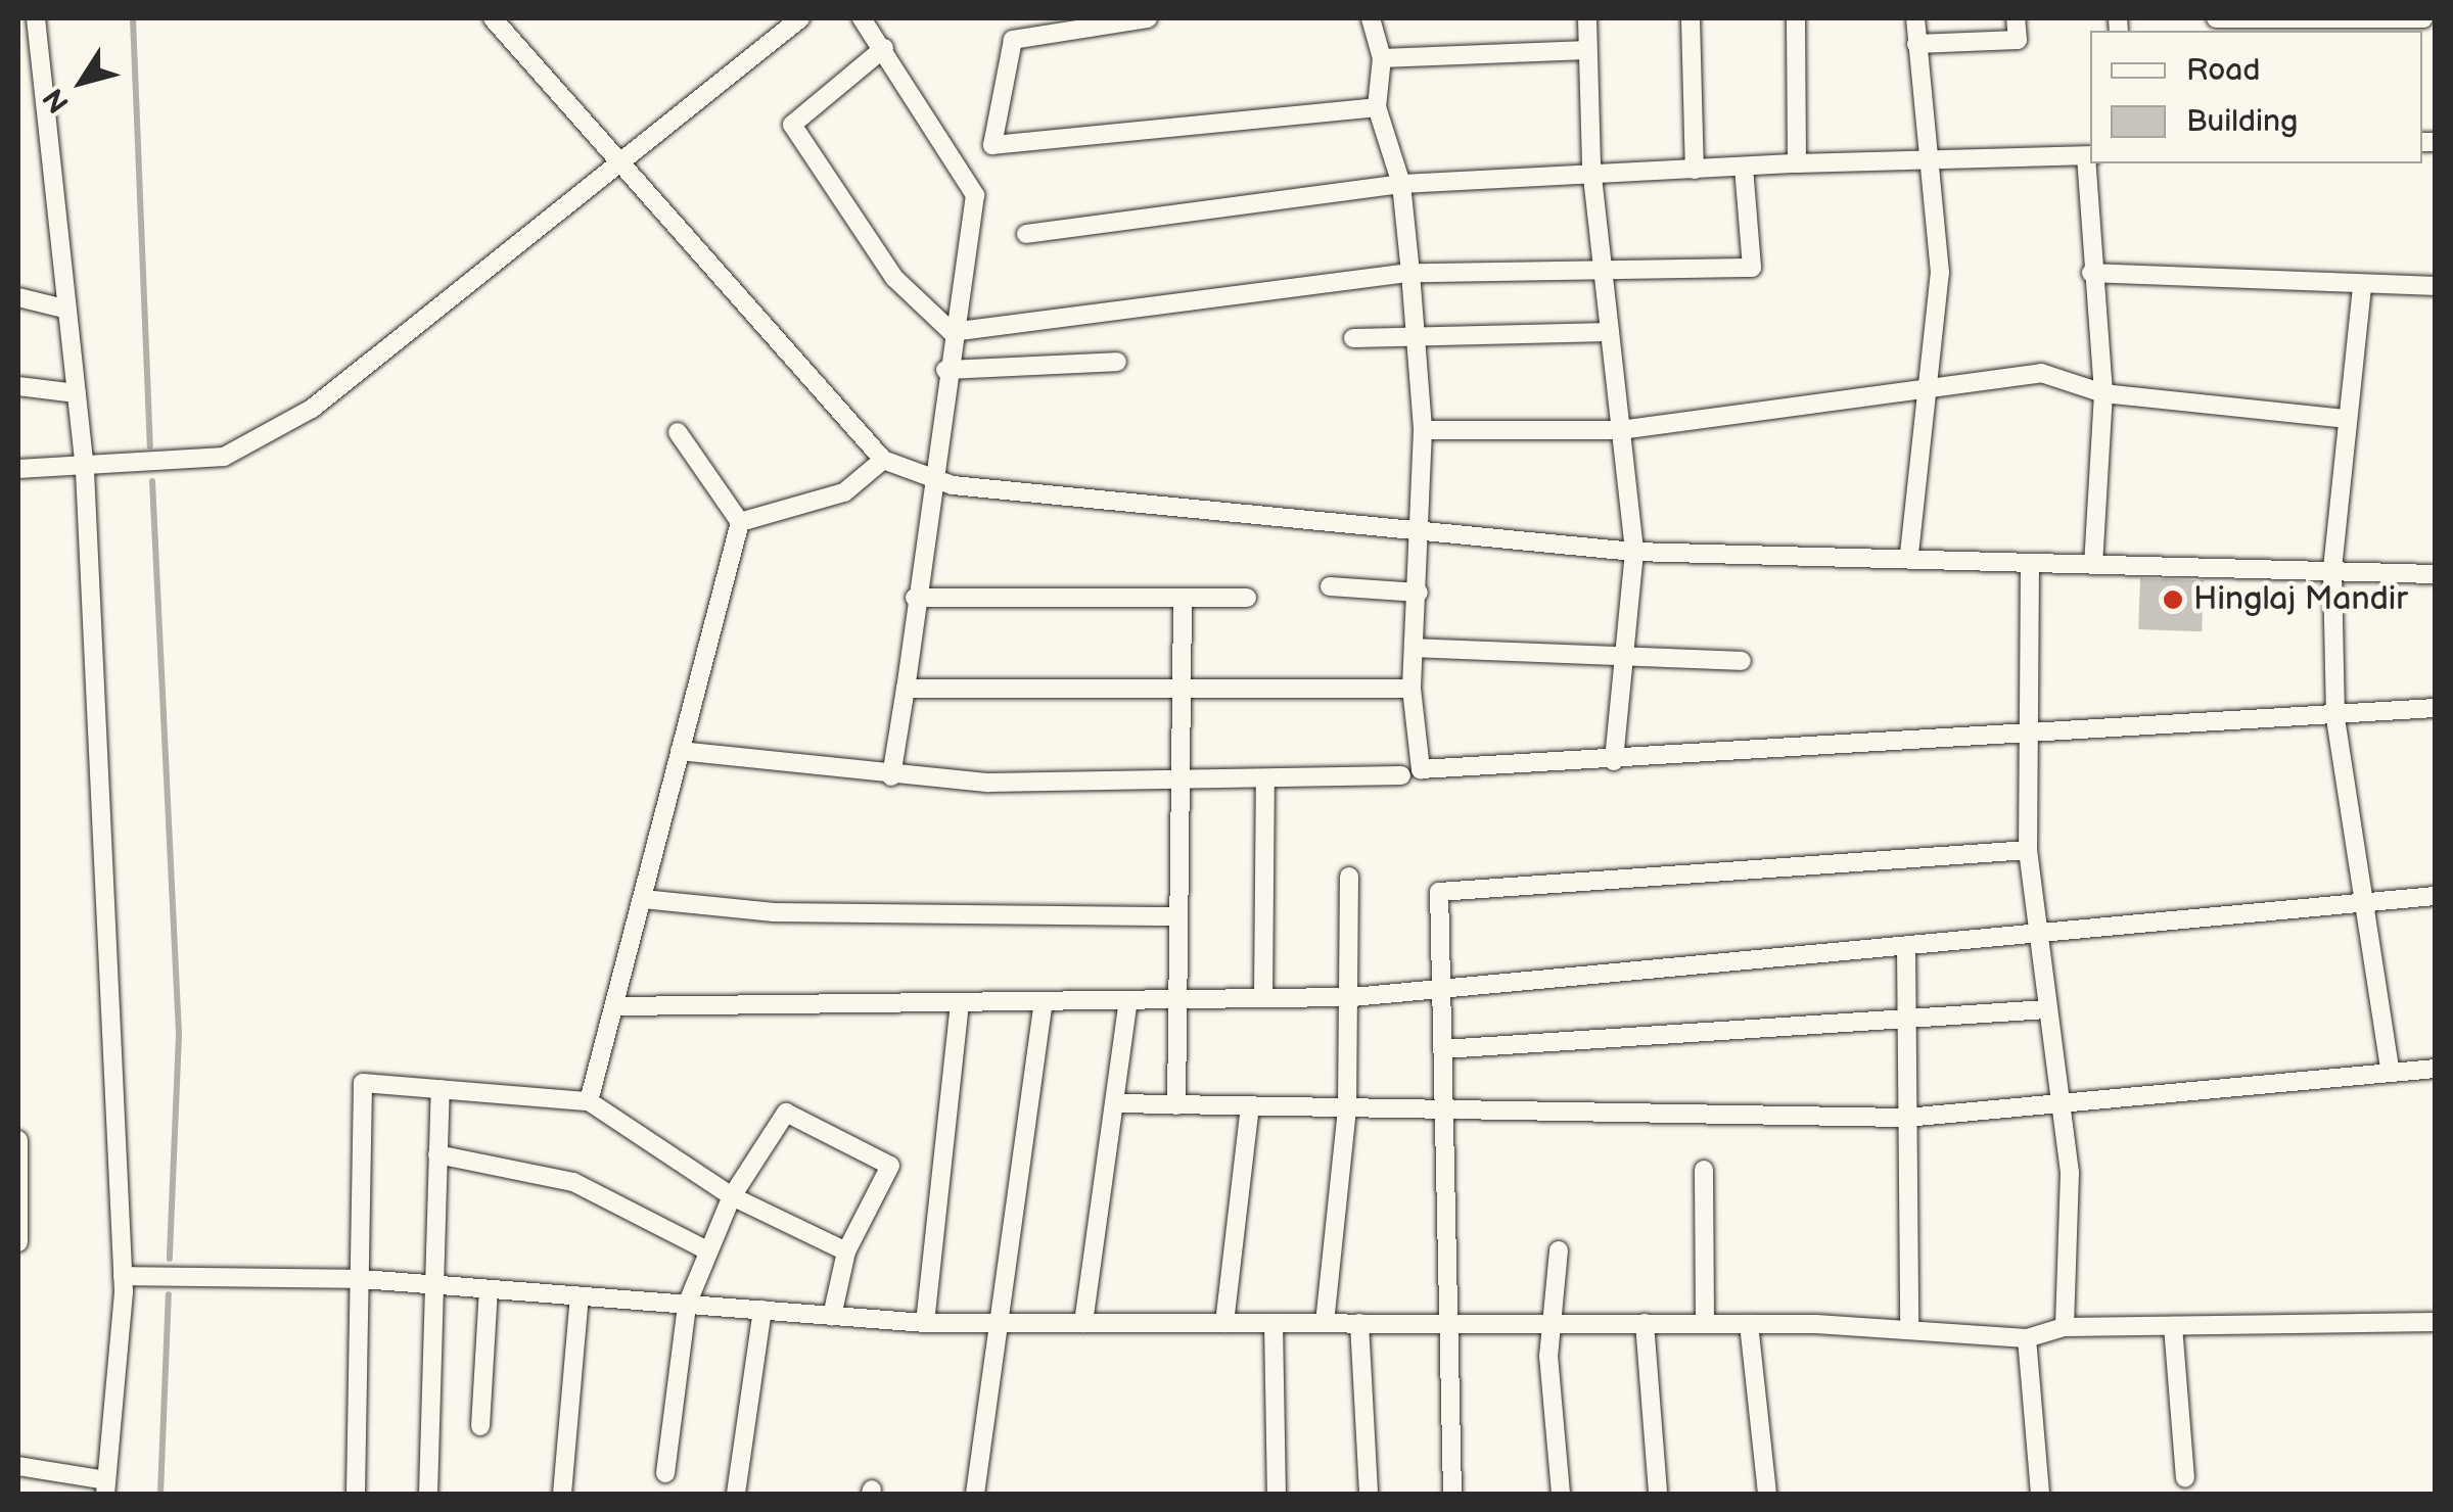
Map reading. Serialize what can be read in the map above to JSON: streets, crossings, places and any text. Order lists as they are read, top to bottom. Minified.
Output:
{"places":["Hinglaj Mandir"],"legend":["Road","Building"],"north":"bottom left"}
